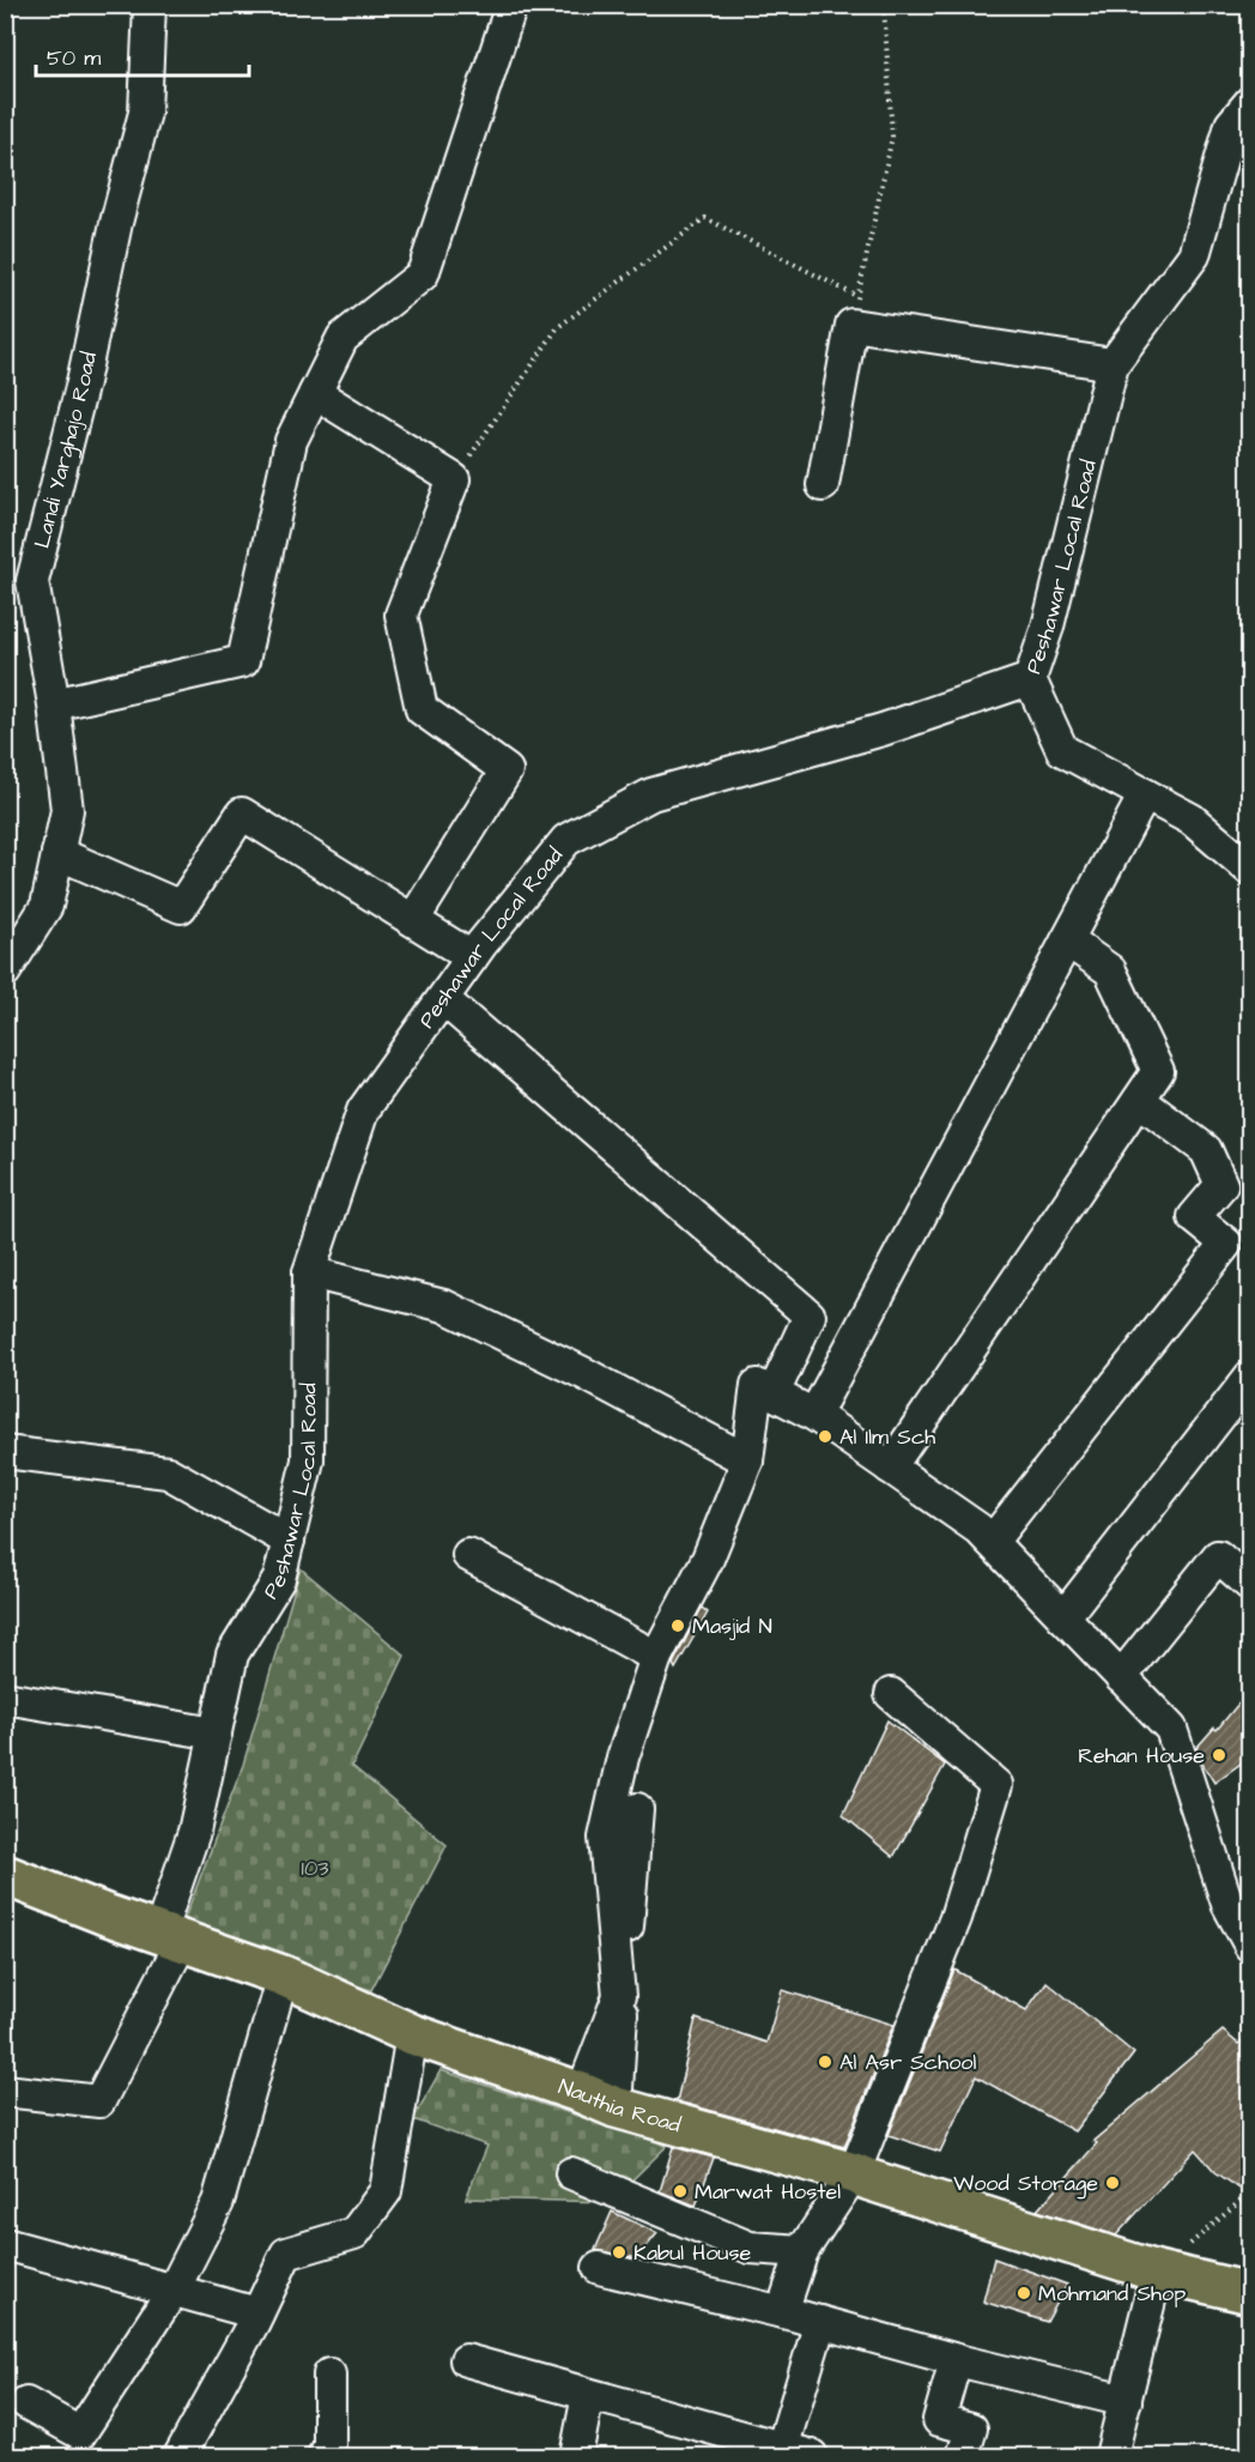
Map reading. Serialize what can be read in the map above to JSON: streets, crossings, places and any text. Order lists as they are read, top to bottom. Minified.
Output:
{"streets":{"main road":["Nauthia Road"],"street":["Landi Yarghajo Road","Peshawar Local Road"]},"crossings":[["Peshawar Local Road","Nauthia Road"]],"parks":["103"],"places":["Al Ilm Sch","Masjid N","Rehan House","Al Asr School","Wood Storage","Marwat Hostel","Kabul House","Mohmand Shop"],"scale_bar":"50 m"}
